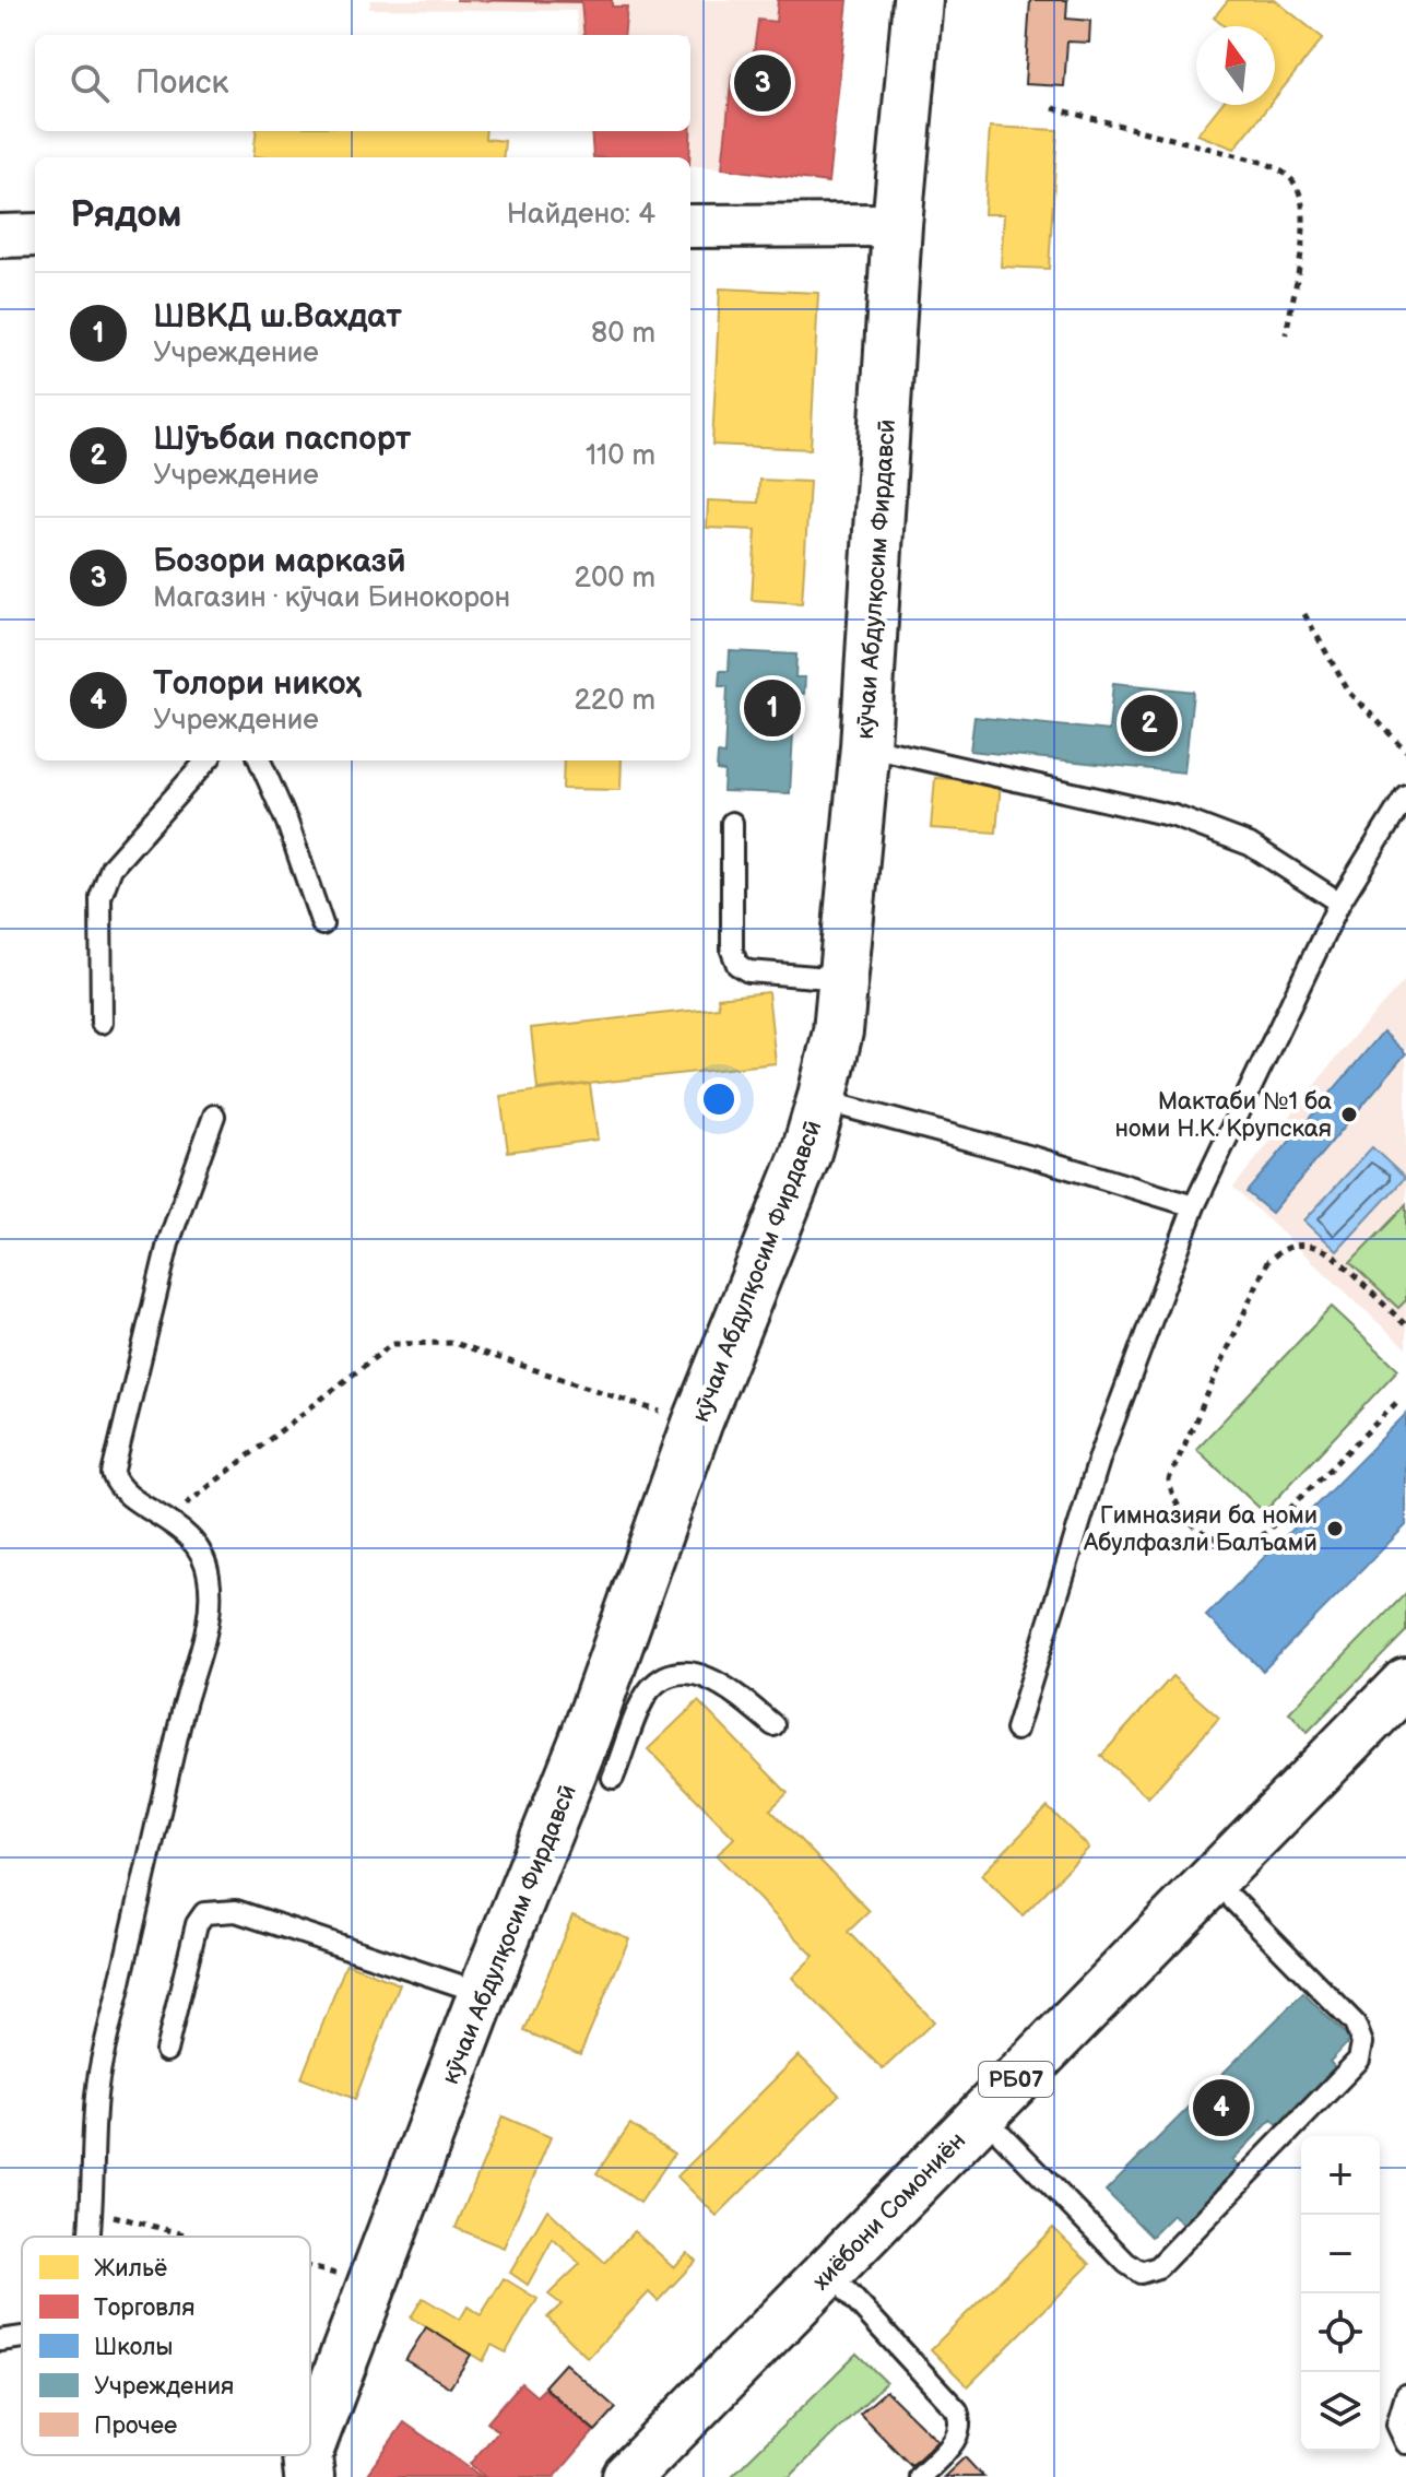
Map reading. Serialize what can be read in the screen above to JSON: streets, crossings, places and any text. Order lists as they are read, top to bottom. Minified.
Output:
{"streets":{"main road":["кӯчаи Абдулқосим Фирдавсӣ","РБ07","хиёбони Сомониён"]},"places":["Мактаби №1 ба номи Н.К. Крупская","Гимназияи ба номи Абулфазли Балъамӣ"],"legend":["Жильё","Торговля","Школы","Учреждения","Прочее"],"north":"top","page":{"search":"Поиск","pins":["3","1","2","4"],"heading":["Рядом","Найдено: 4"],"list":[{"mark":"1","name":"ШВКД ш.Вахдат","note":"Учреждение","value":"80 m"},{"mark":"2","name":"Шӯъбаи паспорт","note":"Учреждение","value":"110 m"},{"mark":"3","name":"Бозори марказӣ","note":"Магазин · кӯчаи Бинокорон","value":"200 m"},{"mark":"4","name":"Толори никоҳ","note":"Учреждение","value":"220 m"}],"map_buttons":["+","−"]}}
